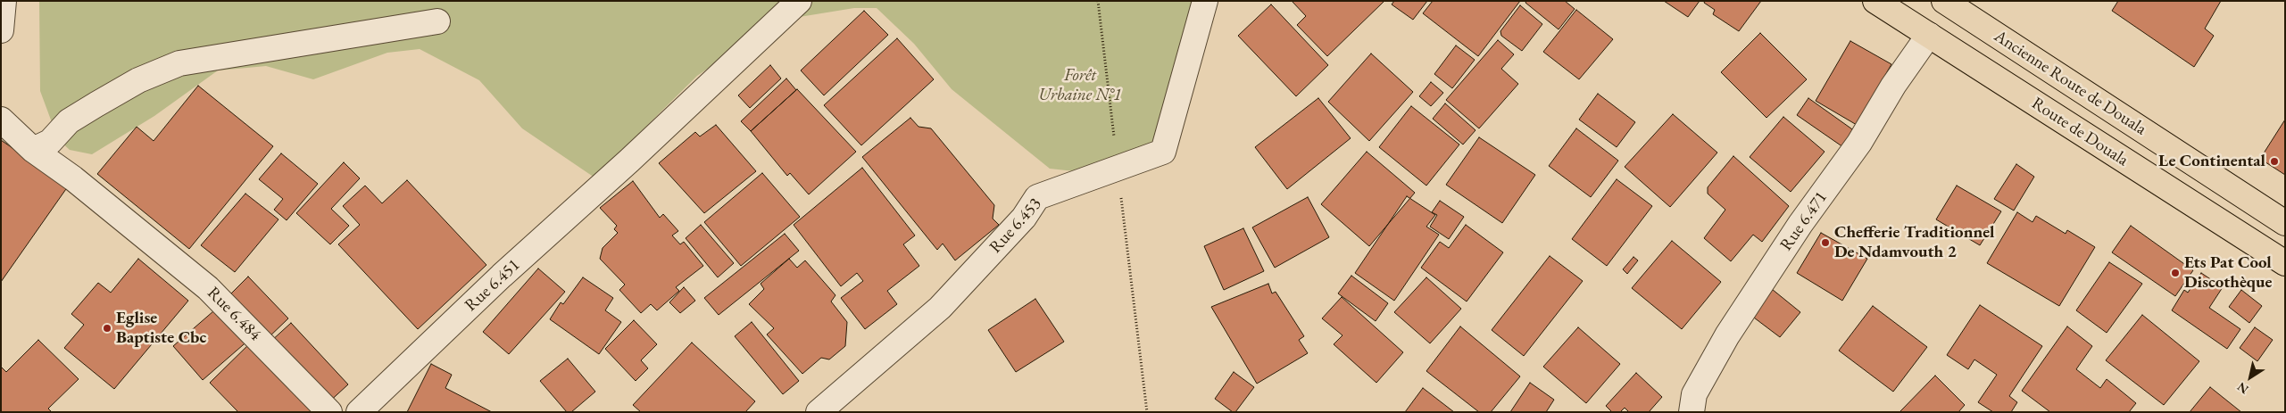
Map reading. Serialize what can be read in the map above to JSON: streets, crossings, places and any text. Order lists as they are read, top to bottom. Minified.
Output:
{"streets":{"main road":["Ancienne Route de Douala","Route de Douala"],"street":["Rue 6.471","Rue 6.453","Rue 6.451","Rue 6.484"]},"crossings":[["Route de Douala","Rue 6.471"]],"parks":["Forêt Urbaine N°1"],"places":["Le Continental","Chefferie Traditionnel De Ndamvouth 2","Ets Pat Cool Discothèque","Eglise Baptiste Cbc"],"north":"bottom left"}
